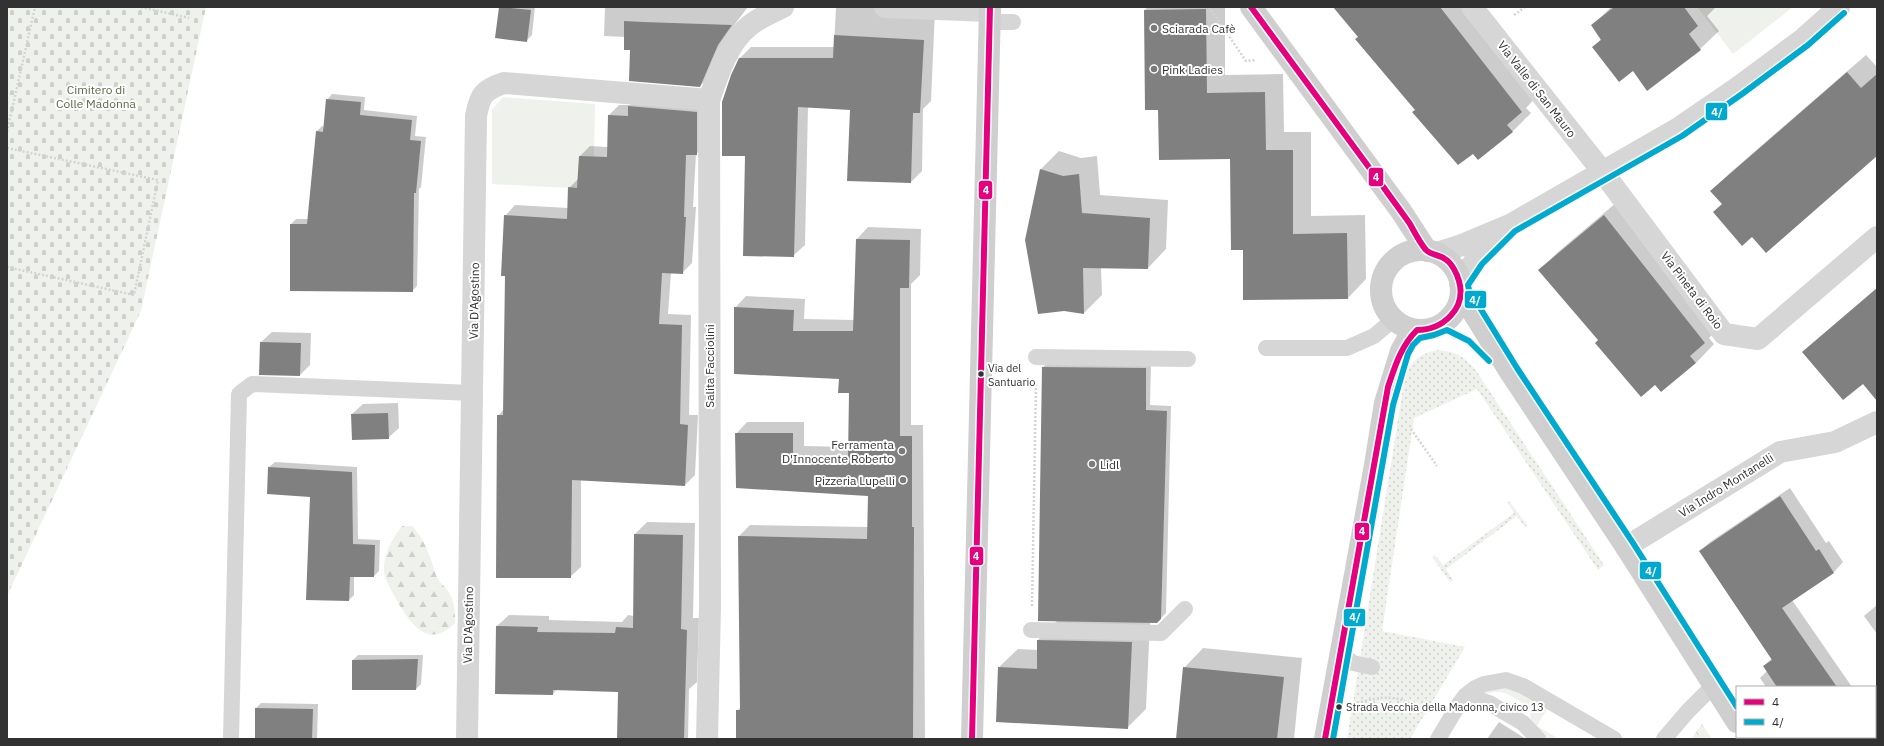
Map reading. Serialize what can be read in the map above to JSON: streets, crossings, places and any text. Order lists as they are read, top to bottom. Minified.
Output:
{"streets":{"street":["Via Valle di San Mauro","Via Pineta di Roio","Via D'Agostino","Salita Facciolini","Via Indro Montanelli"]},"crossings":[["Via Valle di San Mauro","Via Pineta di Roio"],["Via D'Agostino","Salita Facciolini"]],"parks":["Cimitero di Colle Madonna"],"places":["Sciarada Cafè","Pink Ladies","Via del Santuario","Ferramenta D'Innocente Roberto","Lidl","Pizzeria Lupelli","Strada Vecchia della Madonna, civico 13"],"lines":["transit line 4","transit line 4/"],"legend":["4","4/"]}
